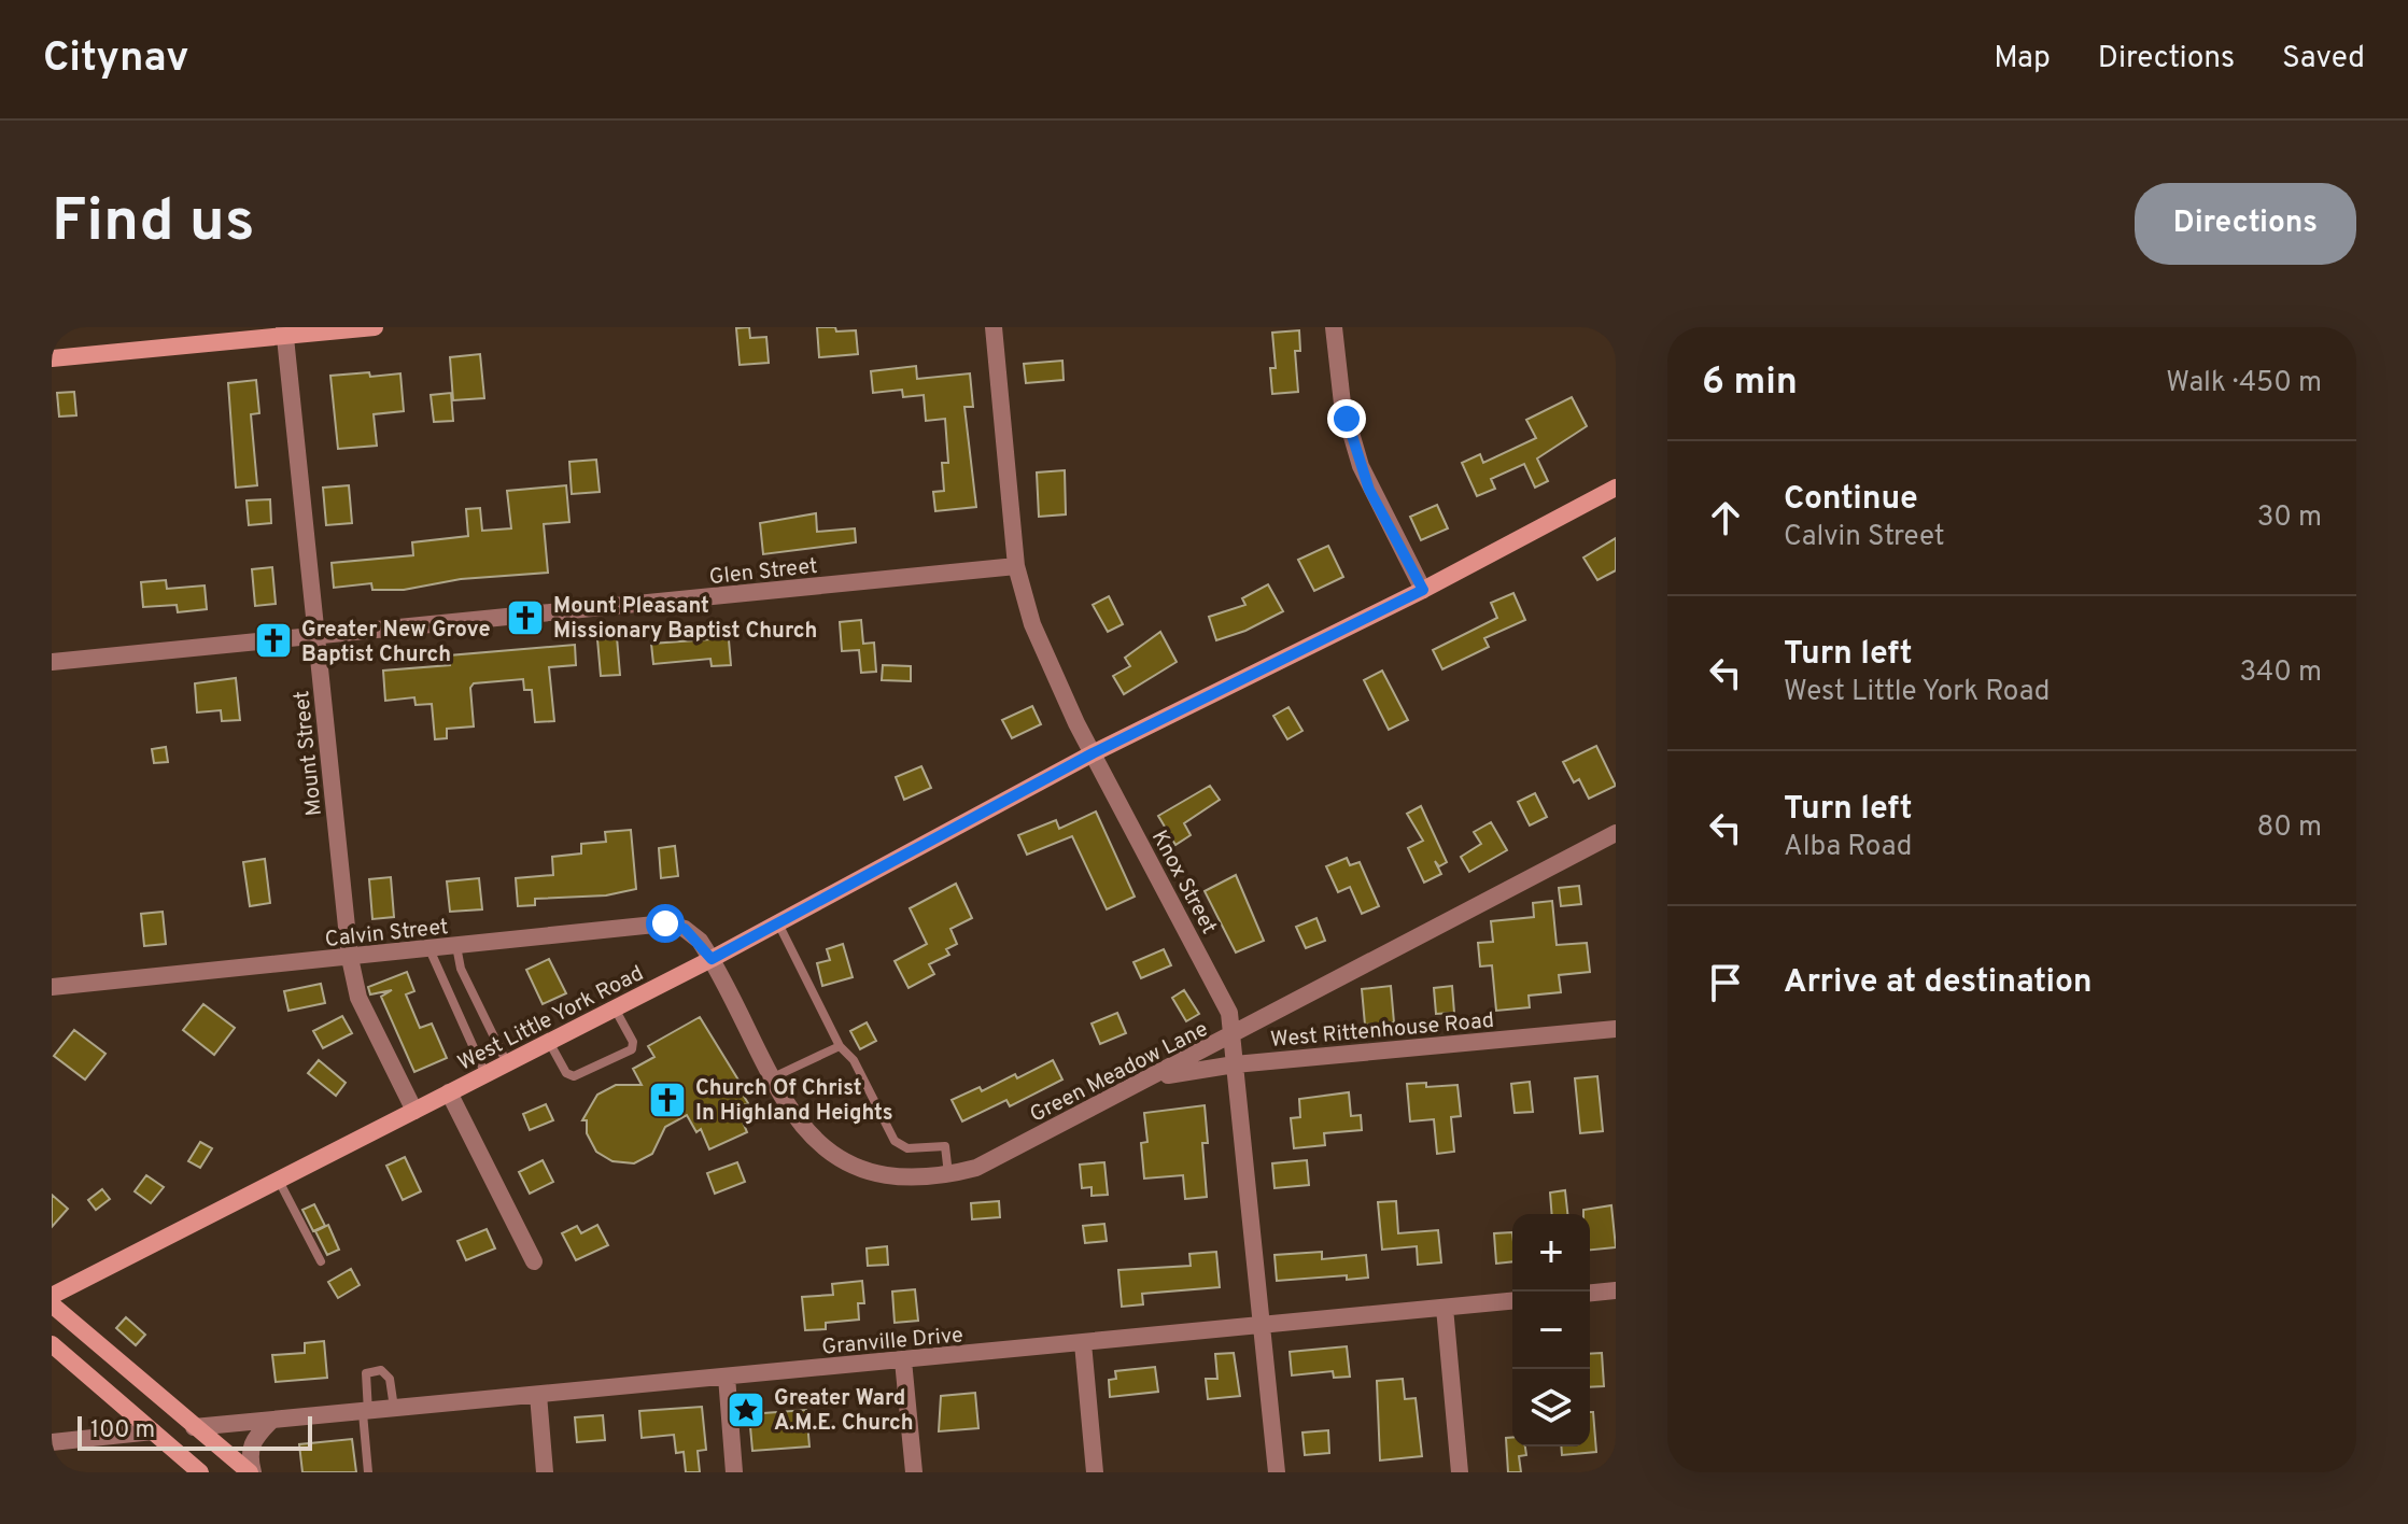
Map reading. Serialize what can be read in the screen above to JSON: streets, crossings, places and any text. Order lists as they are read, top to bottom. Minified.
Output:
{"streets":{"street":["Glen Street","Mount Street","Knox Street","Calvin Street","West Little York Road","West Rittenhouse Road","Green Meadow Lane","Granville Drive"]},"crossings":[["Glen Street","Mount Street"],["Glen Street","Knox Street"],["Mount Street","Calvin Street"],["Mount Street","West Little York Road"],["Knox Street","West Little York Road"],["Knox Street","West Rittenhouse Road"],["Knox Street","Green Meadow Lane"],["Knox Street","Granville Drive"],["Calvin Street","West Little York Road"],["Calvin Street","Green Meadow Lane"],["West Little York Road","Green Meadow Lane"],["West Rittenhouse Road","Green Meadow Lane"]],"places":{"church":["Mount Pleasant Missionary Baptist Church","Greater New Grove Baptist Church","Church Of Christ In Highland Heights"],"place":["Greater Ward A.M.E. Church"]},"scale_bar":"100 m","page":{"header":"Citynav","nav":["Map","Directions","Saved"],"buttons":"Directions","title":"Find us","heading":["6 min","Walk · 450 m"],"list":[["Continue","Calvin Street","30 m"],["Turn left","West Little York Road","340 m"],["Turn left","Alba Road","80 m"],"Arrive at destination"],"map_buttons":["+","−"],"scale":"100 m"}}
